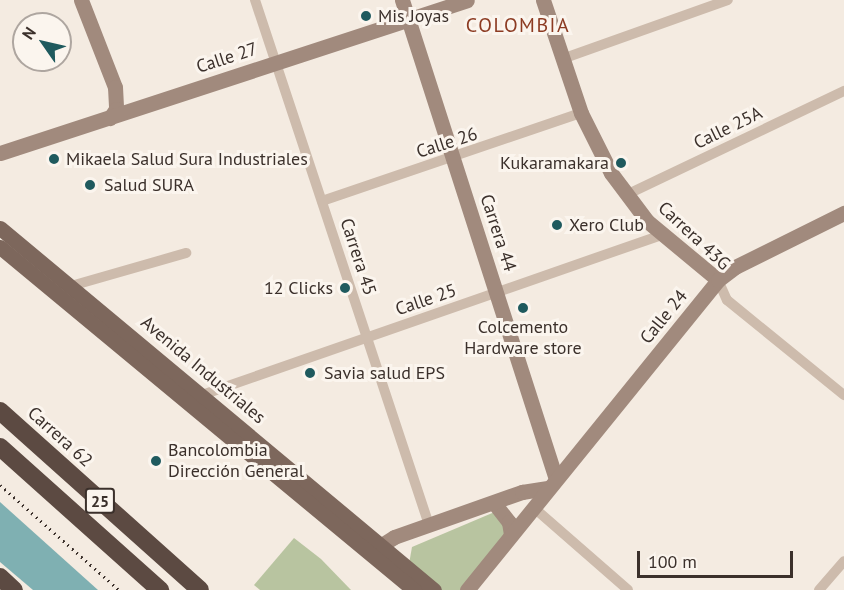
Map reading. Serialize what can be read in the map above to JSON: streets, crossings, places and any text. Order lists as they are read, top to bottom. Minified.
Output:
{"streets":{"highway":["Carrera 62","25"],"main road":["Avenida Industriales"],"street":["Calle 27","Calle 25A","Calle 26","Carrera 44","Carrera 43G","Carrera 45","Calle 25","Calle 24"]},"crossings":[["Calle 27","Carrera 44"],["Calle 27","Carrera 45"],["Calle 25A","Carrera 43G"],["Calle 26","Carrera 44"],["Calle 26","Carrera 43G"],["Calle 26","Carrera 45"],["Carrera 44","Calle 25"],["Carrera 44","Calle 24"],["Carrera 43G","Calle 25"],["Carrera 43G","Calle 24"],["Carrera 45","Calle 25"],["Calle 25","Avenida Industriales"]],"districts":["COLOMBIA"],"places":["Mis Joyas","Mikaela Salud Sura Industriales","Kukaramakara","Salud SURA","Xero Club","12 Clicks","Colcemento Hardware store","Savia salud EPS","Bancolombia Dirección General"],"scale_bar":"100 m","north":"top left"}
